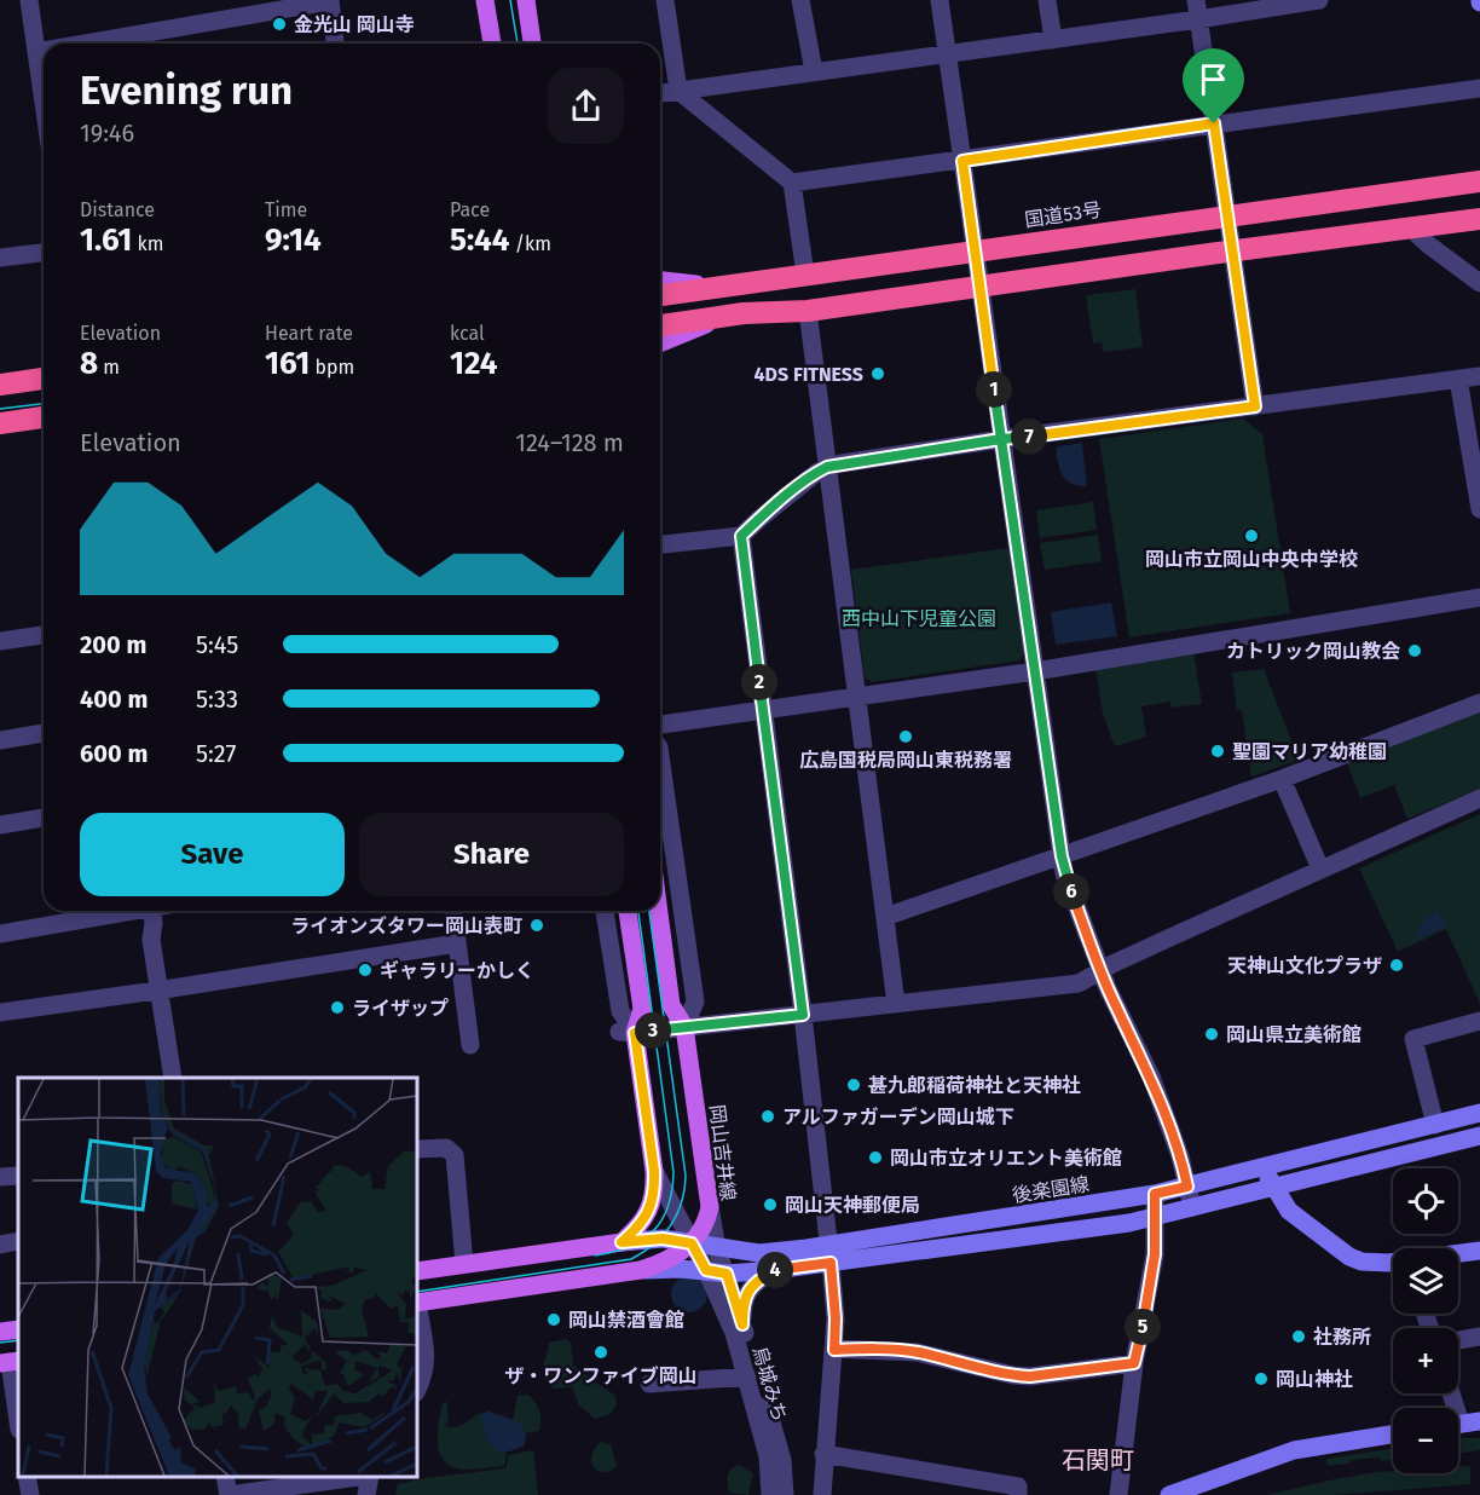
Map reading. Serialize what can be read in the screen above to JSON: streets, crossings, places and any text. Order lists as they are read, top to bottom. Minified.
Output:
{"streets":{"highway":["国道53号"],"main road":["岡山吉井線","後楽園線"],"street":["烏城みち"]},"crossings":[["岡山吉井線","後楽園線"],["岡山吉井線","烏城みち"],["後楽園線","烏城みち"]],"districts":["石関町"],"parks":["西中山下児童公園"],"places":["金光山 岡山寺","4DS FITNESS","岡山市立岡山中央中学校","カトリック岡山教会","広島国税局岡山東税務署","聖園マリア幼稚園","ライオンズタワー岡山表町","天神山文化プラザ","ギャラリーかしく","ライザップ","岡山県立美術館","甚九郎稲荷神社と天神社","アルファガーデン岡山城下","岡山市立オリエント美術館","岡山天神郵便局","岡山禁酒會館","社務所","ザ・ワンファイブ岡山","岡山神社"],"page":{"heading":["Evening run","19:46"],"stats":[["Distance","1.61 km"],["Time","9:14"],["Pace","5:44 /km"],["Elevation","8 m"],["Heart rate","161 bpm"],["kcal","124"]],"pins":["1","7","2","6","3","4","5"],"chart":["Elevation","124–128 m"],"list":[{"name":"200 m","note":"5:45"},{"name":"400 m","note":"5:33"},{"name":"600 m","note":"5:27"}],"buttons":["Save","Share"],"map_buttons":["+","−"]}}
